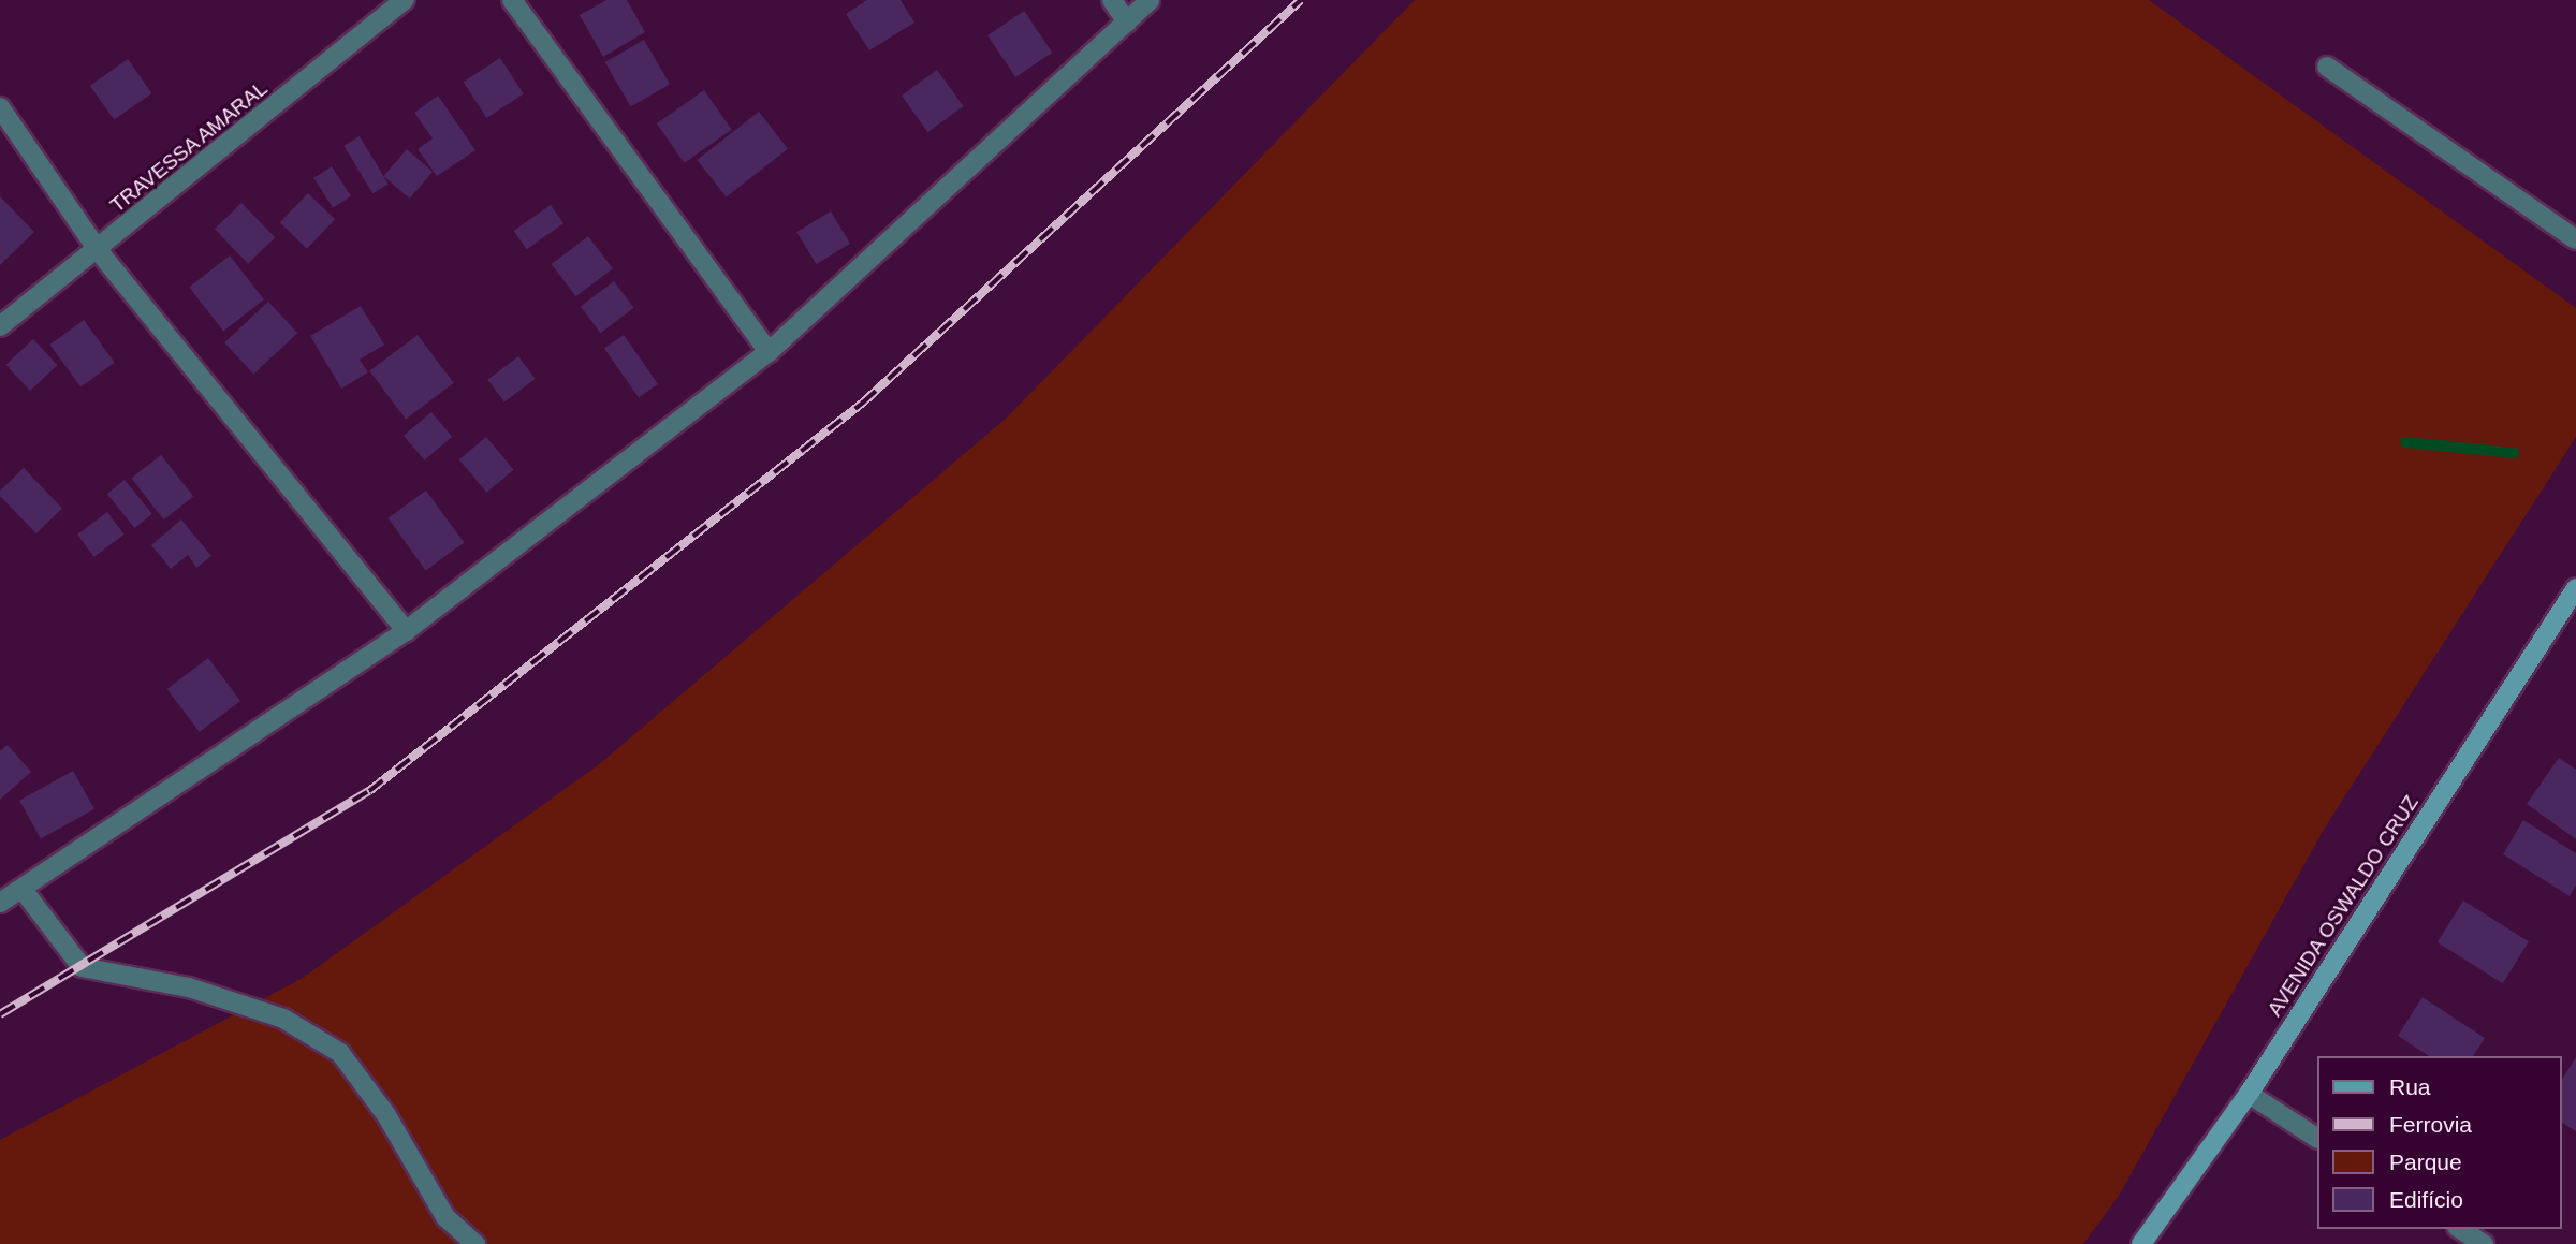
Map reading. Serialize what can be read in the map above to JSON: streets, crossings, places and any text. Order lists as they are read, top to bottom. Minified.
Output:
{"streets":{"street":["TRAVESSA AMARAL","AVENIDA OSWALDO CRUZ"]},"legend":["Rua","Ferrovia","Parque","Edifício"]}
